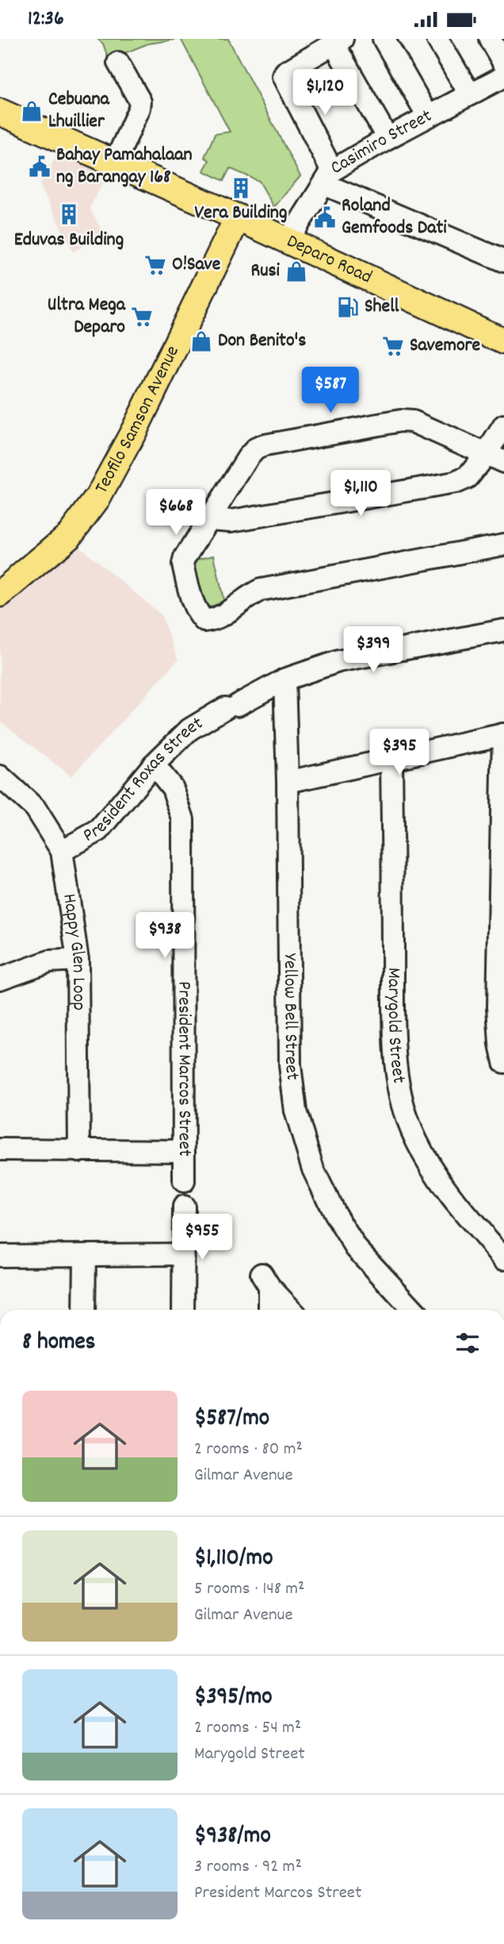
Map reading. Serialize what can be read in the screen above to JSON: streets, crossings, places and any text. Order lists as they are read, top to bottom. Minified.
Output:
{"streets":{"main road":["Deparo Road","Teofilo Samson Avenue"],"street":["Casimiro Street","President Roxas Street","Happy Glen Loop","Yellow Bell Street","Marygold Street","President Marcos Street"]},"crossings":[["Casimiro Street","Deparo Road"],["Deparo Road","Teofilo Samson Avenue"],["President Roxas Street","Happy Glen Loop"],["President Roxas Street","Yellow Bell Street"],["President Roxas Street","President Marcos Street"]],"places":{"shop":["Cebuana Lhuillier","Rusi","Don Benito's"],"public building":["Bahay Pamahalaan ng Barangay 168","Roland Gemfoods Dati"],"building":["Vera Building","Eduvas Building"],"supermarket":["O!Save","Ultra Mega Deparo","Savemore"],"fuel station":["Shell"]},"page":{"status":"12:36","price":["$1,120","$587","$1,110","$668","$399","$395","$938","$955"],"heading":"8 homes","list":[{"name":"$587/mo","note":"2 rooms · 80 m² · Gilmar Avenue"},{"name":"$1,110/mo","note":"5 rooms · 148 m² · Gilmar Avenue"},{"name":"$395/mo","note":"2 rooms · 54 m² · Marygold Street"},{"name":"$938/mo","note":"3 rooms · 92 m² · President Marcos Street"}]}}
